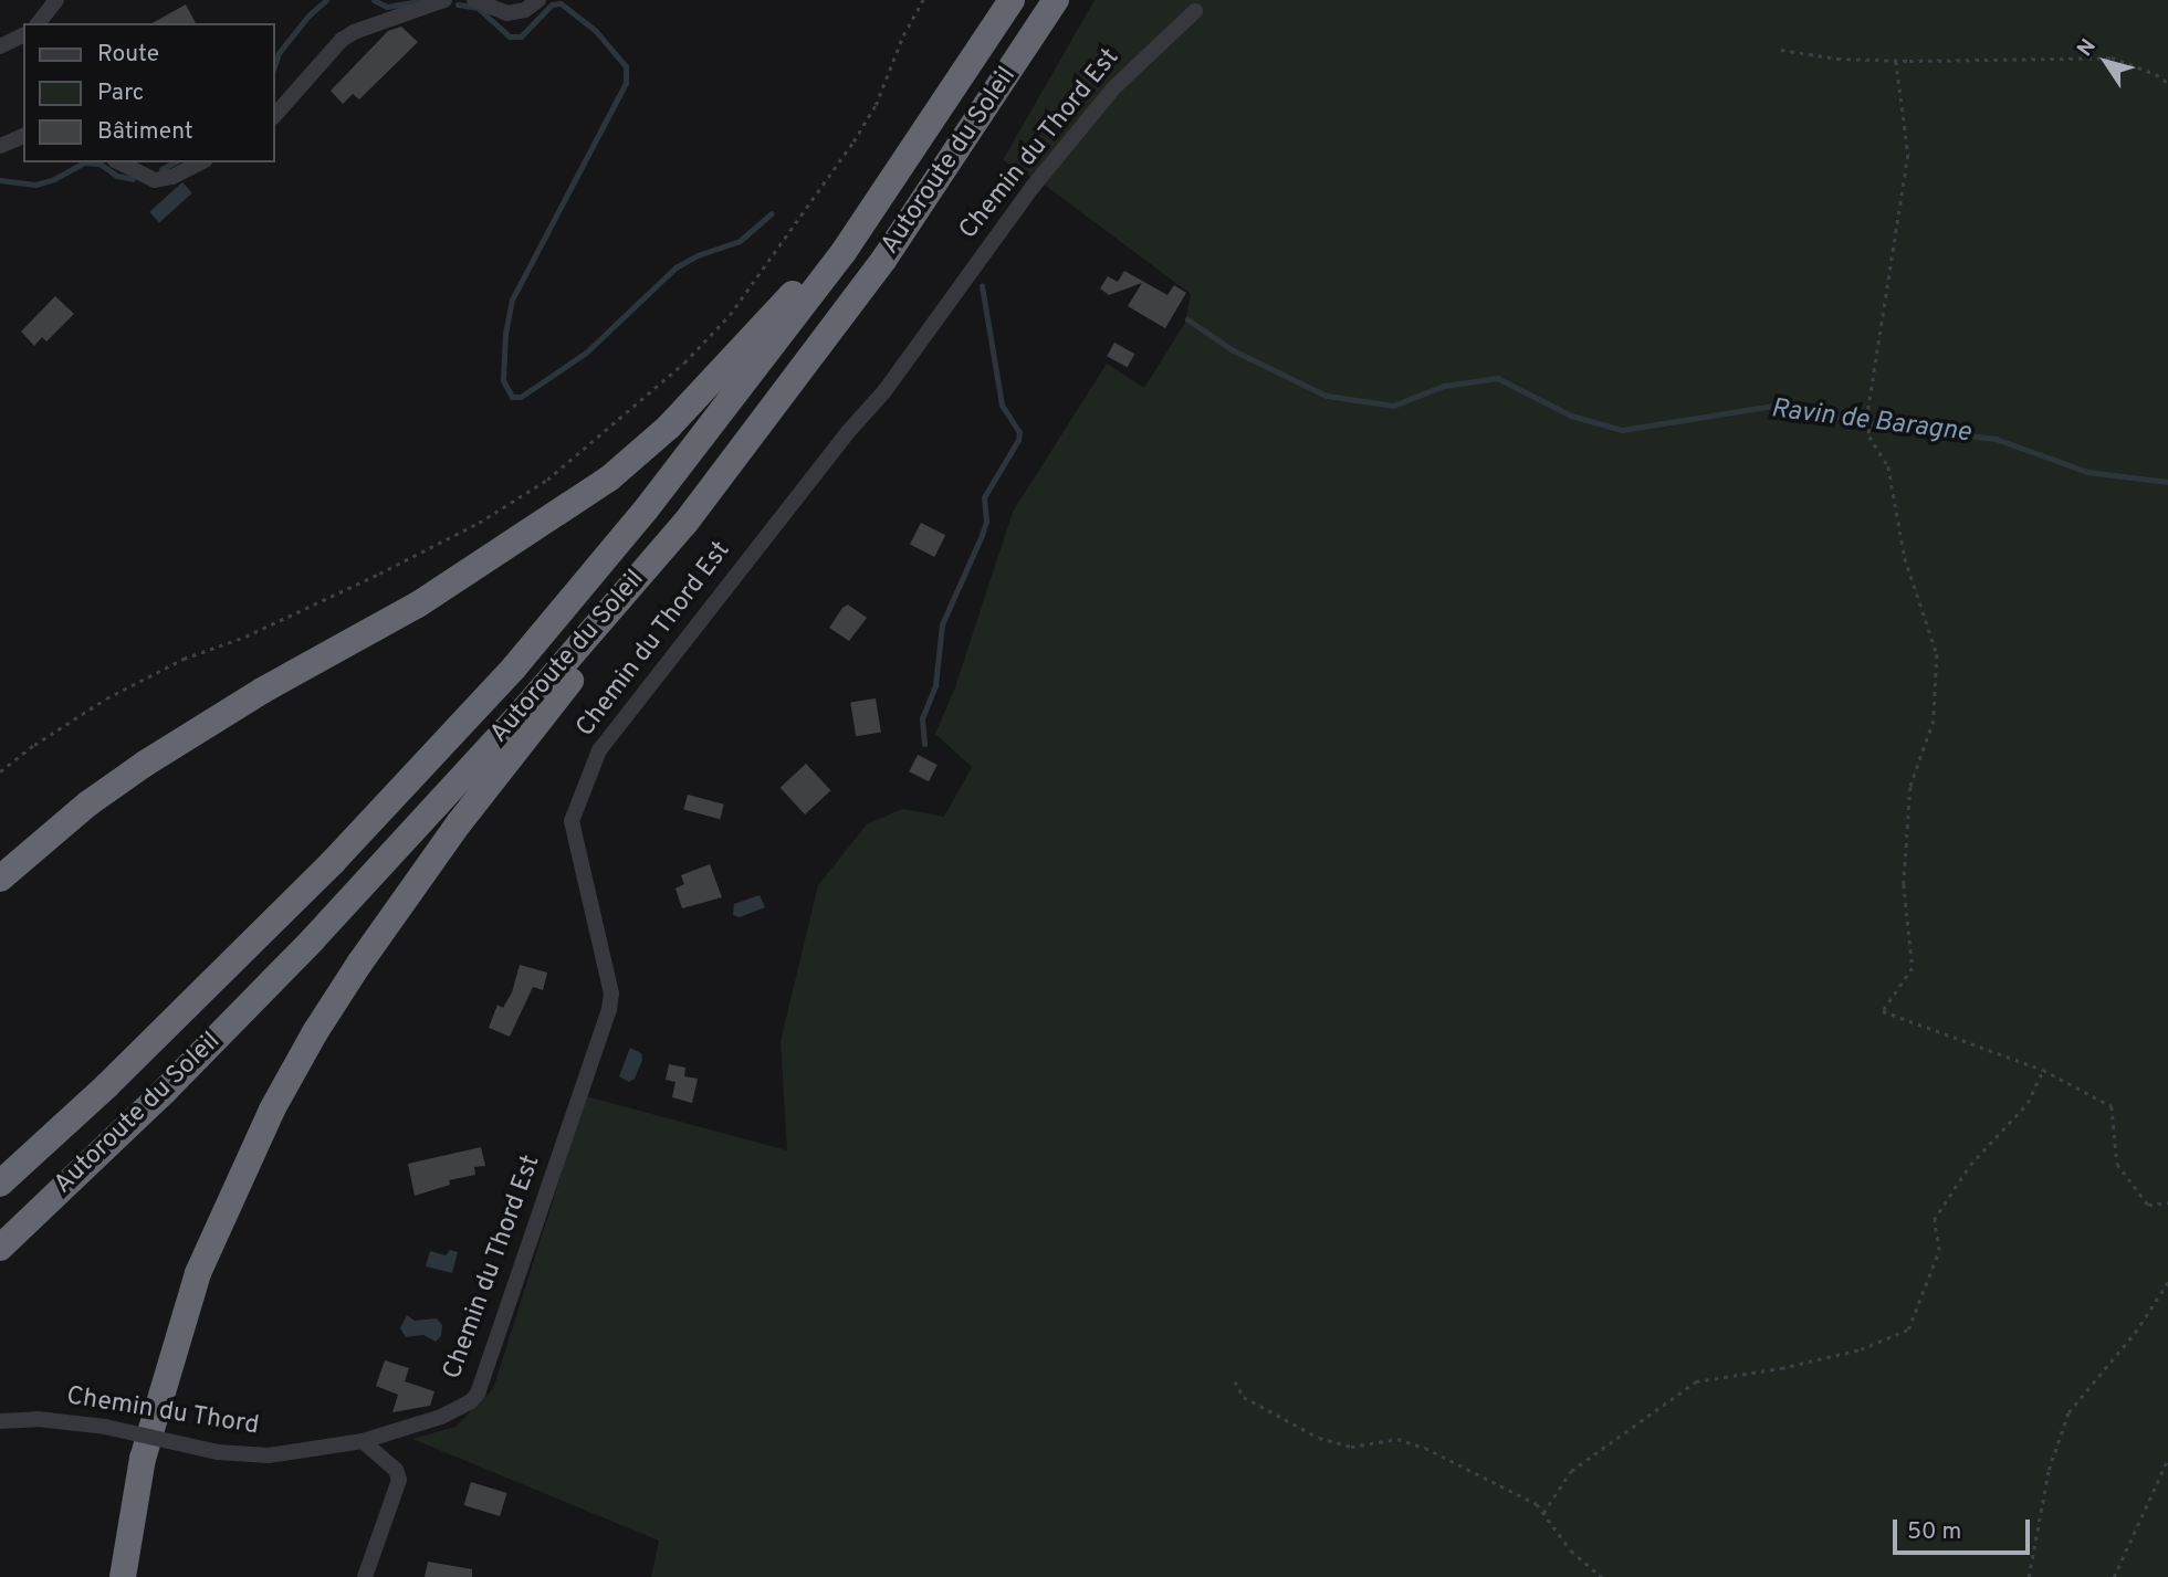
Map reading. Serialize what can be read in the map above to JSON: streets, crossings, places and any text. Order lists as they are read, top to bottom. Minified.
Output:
{"streets":{"highway":["Autoroute du Soleil"],"street":["Chemin du Thord Est","Chemin du Thord"]},"crossings":[["Chemin du Thord Est","Chemin du Thord"]],"water":["Ravin de Baragne"],"legend":["Route","Parc","Bâtiment"],"scale_bar":"50 m","north":"top left"}
